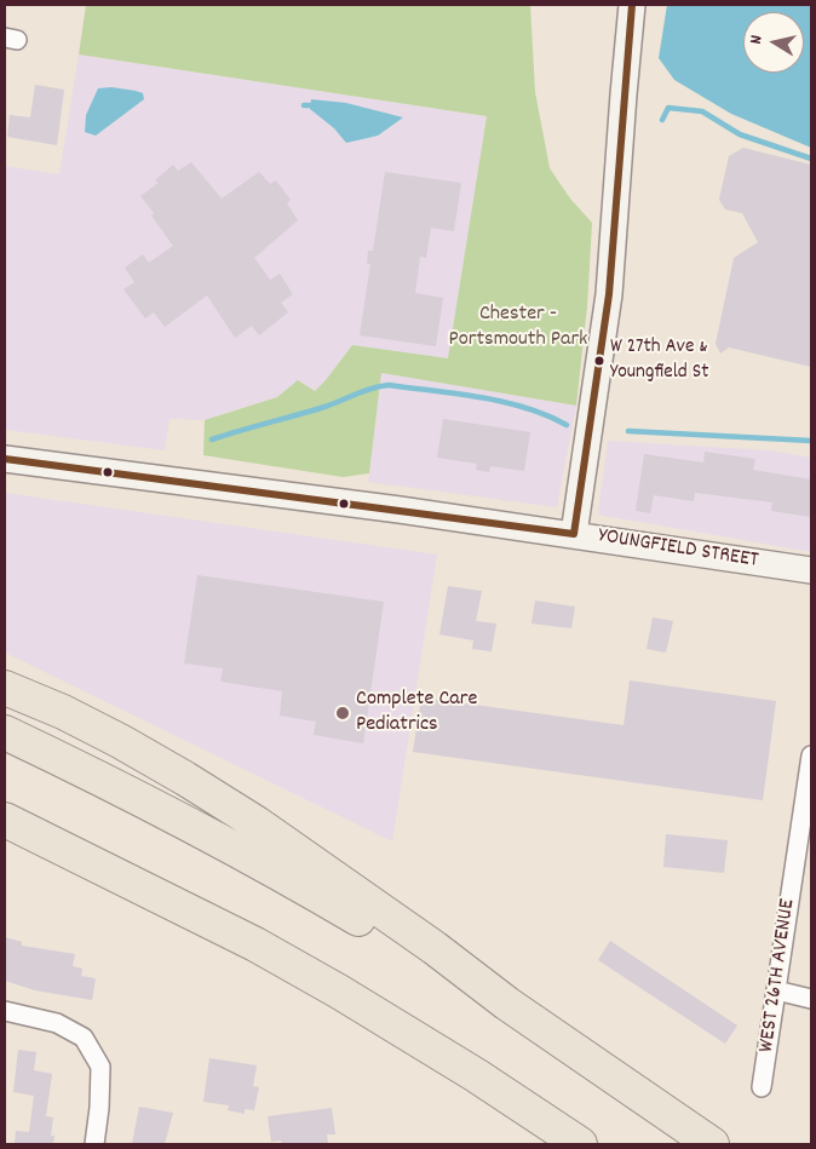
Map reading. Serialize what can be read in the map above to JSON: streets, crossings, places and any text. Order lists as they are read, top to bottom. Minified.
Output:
{"streets":{"street":["YOUNGFIELD STREET","WEST 26TH AVENUE"]},"parks":["Chester - Portsmouth Park"],"places":["W 27th Ave & Youngfield St","Complete Care Pediatrics"],"north":"left"}
